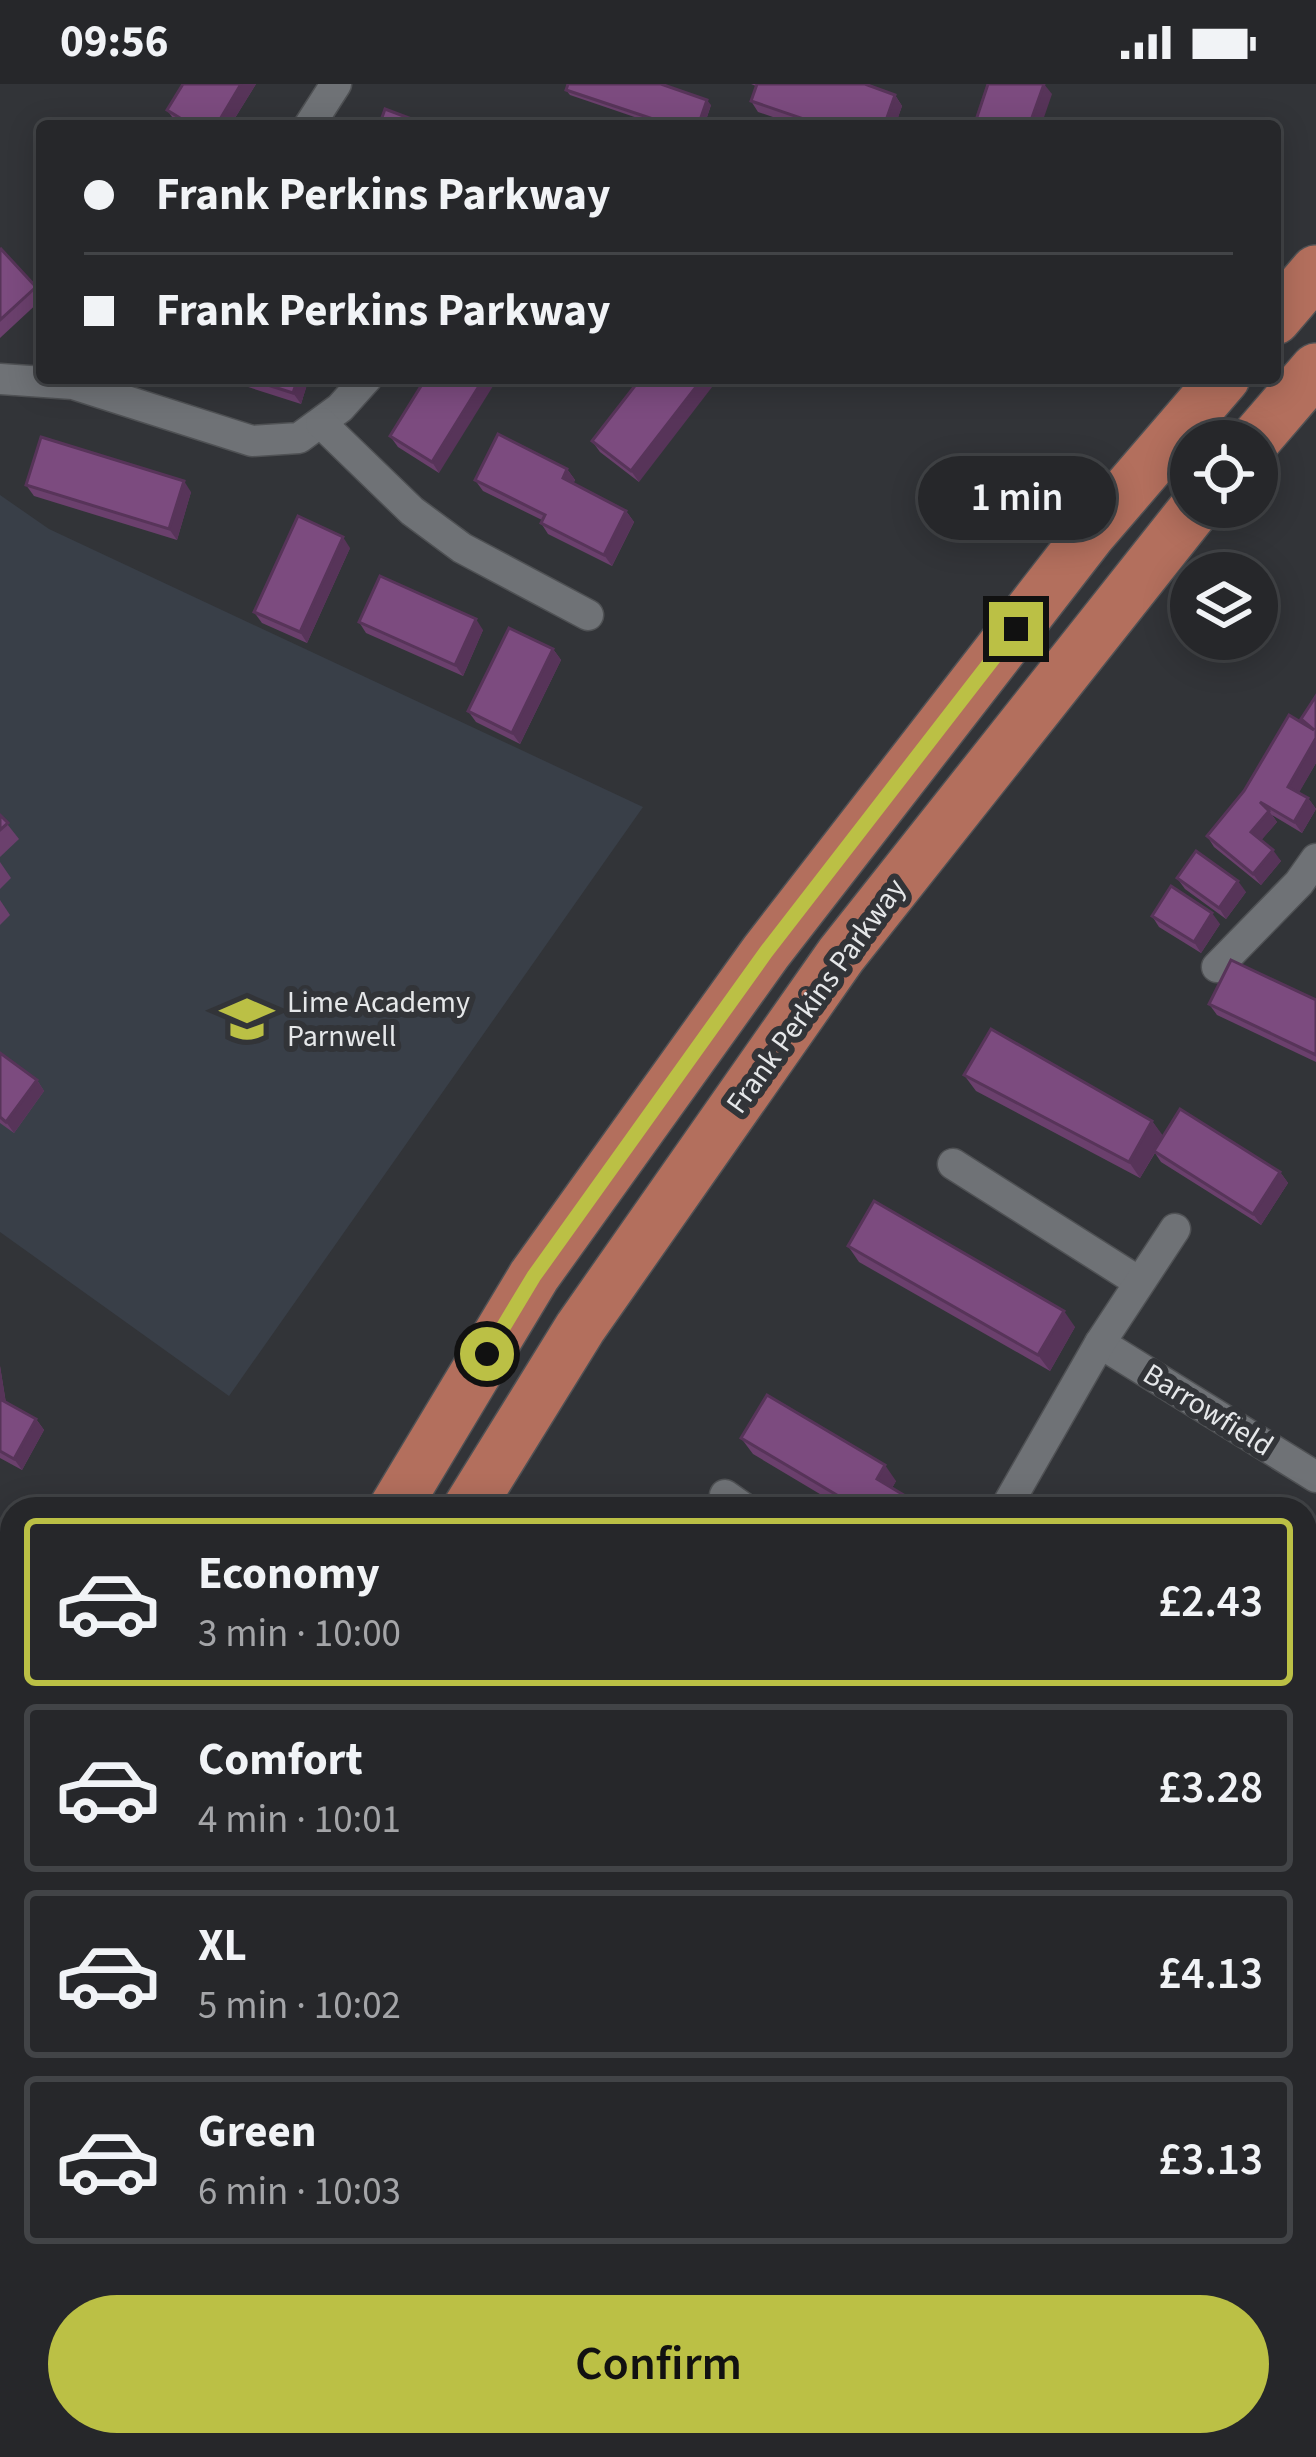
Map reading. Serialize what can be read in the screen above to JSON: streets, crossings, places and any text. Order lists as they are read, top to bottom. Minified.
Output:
{"streets":{"highway":["Frank Perkins Parkway"],"street":["Barrowfield"]},"places":{"school or university":["Lime Academy Parnwell"]},"page":{"status":"09:56","banner":["Frank Perkins Parkway","Frank Perkins Parkway"],"bubble":"1 min","list":[{"name":"Economy","note":"3 min · 10:00","value":"£2.43"},{"name":"Comfort","note":"4 min · 10:01","value":"£3.28"},{"name":"XL","note":"5 min · 10:02","value":"£4.13"},{"name":"Green","note":"6 min · 10:03","value":"£3.13"}],"buttons":"Confirm"}}
